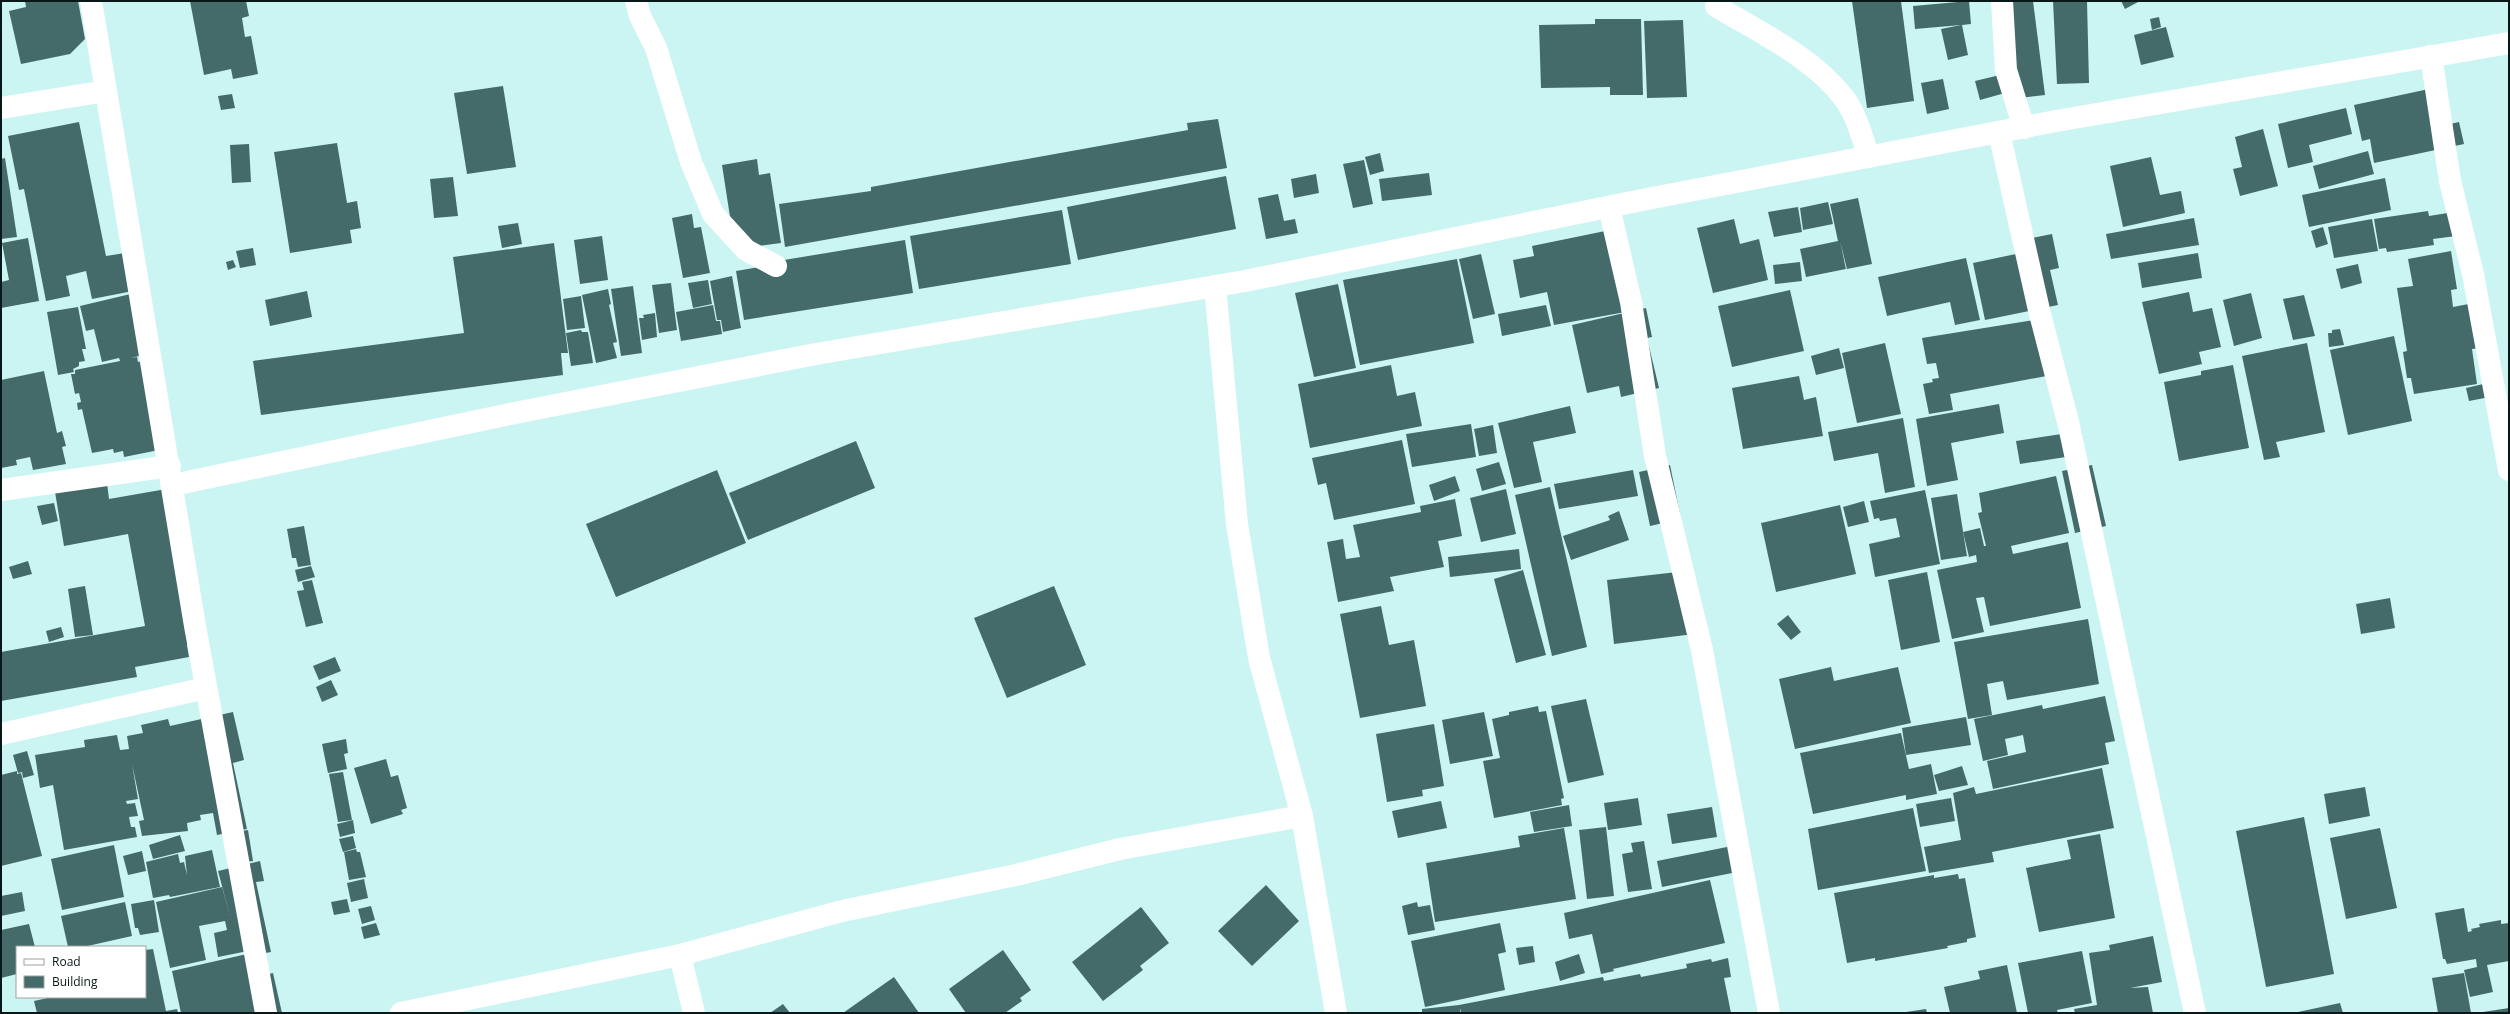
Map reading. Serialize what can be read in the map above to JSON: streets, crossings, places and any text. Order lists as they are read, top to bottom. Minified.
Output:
{"legend":["Road","Building"]}
